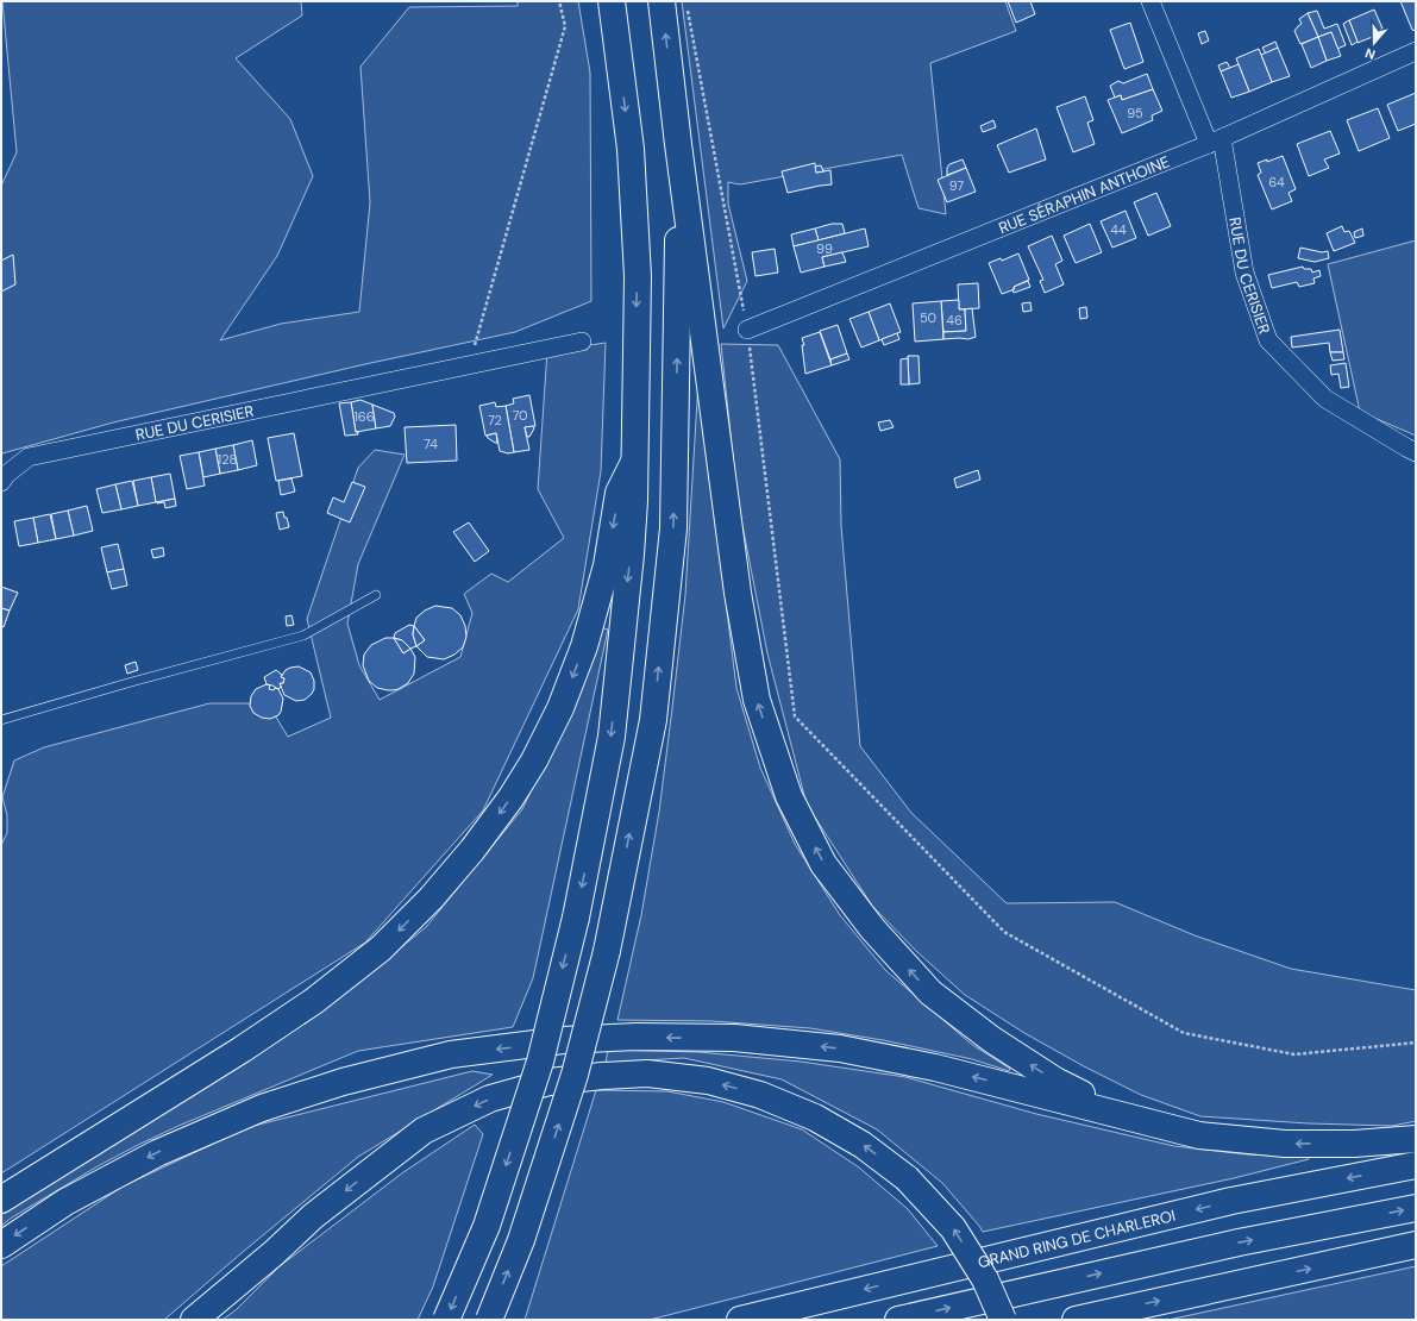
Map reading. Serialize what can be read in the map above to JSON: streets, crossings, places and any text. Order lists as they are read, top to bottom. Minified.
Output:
{"streets":{"highway":["GRAND RING DE CHARLEROI"],"street":["RUE SÉRAPHIN ANTHOINE","RUE DU CERISIER"]},"crossings":[["RUE SÉRAPHIN ANTHOINE","RUE DU CERISIER"]],"house_numbers":["95","64","97","44","99","50","46","70","166","72","74","128"],"north":"bottom"}
